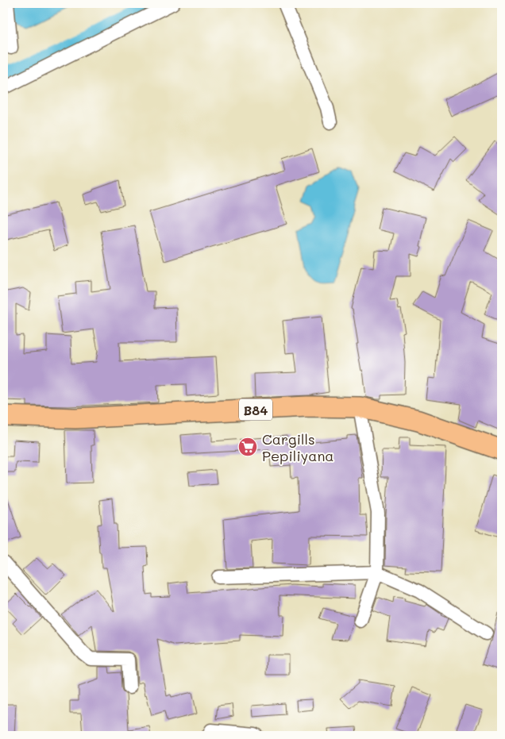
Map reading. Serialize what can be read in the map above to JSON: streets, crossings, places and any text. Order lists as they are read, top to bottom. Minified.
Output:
{"streets":{"main road":["B84"]},"places":{"supermarket":["Cargills Pepiliyana"]}}
